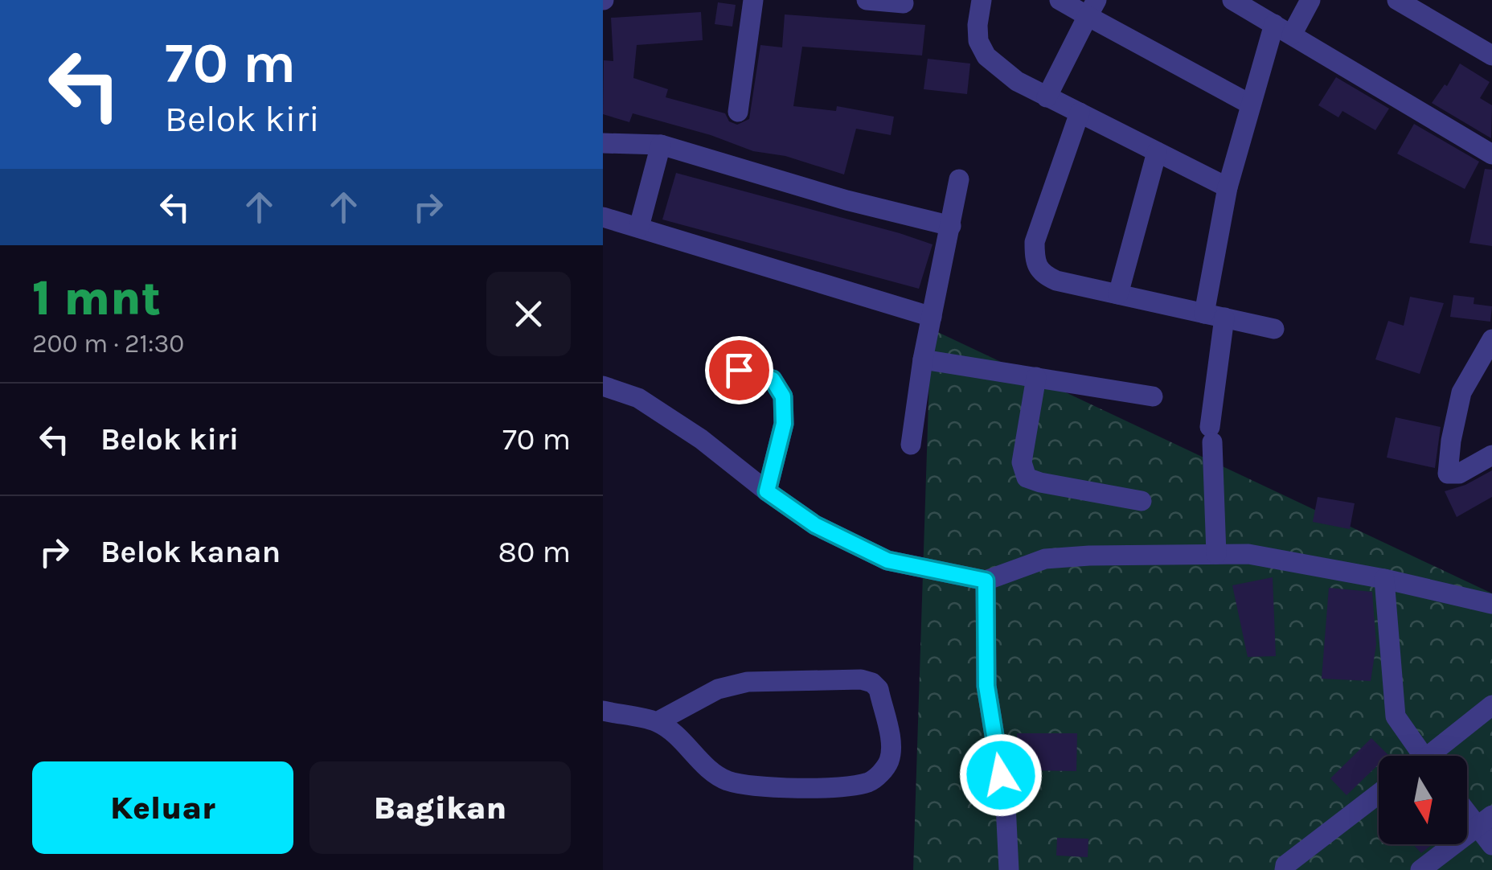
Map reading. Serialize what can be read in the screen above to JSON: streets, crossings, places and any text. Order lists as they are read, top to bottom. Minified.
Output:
{"north":"bottom","page":{"turn":["70 m","Belok kiri"],"heading":["1 mnt","200 m · 21:30"],"list":[{"name":"Belok kiri","value":"70 m"},{"name":"Belok kanan","value":"80 m"}],"buttons":["Keluar","Bagikan"]}}
